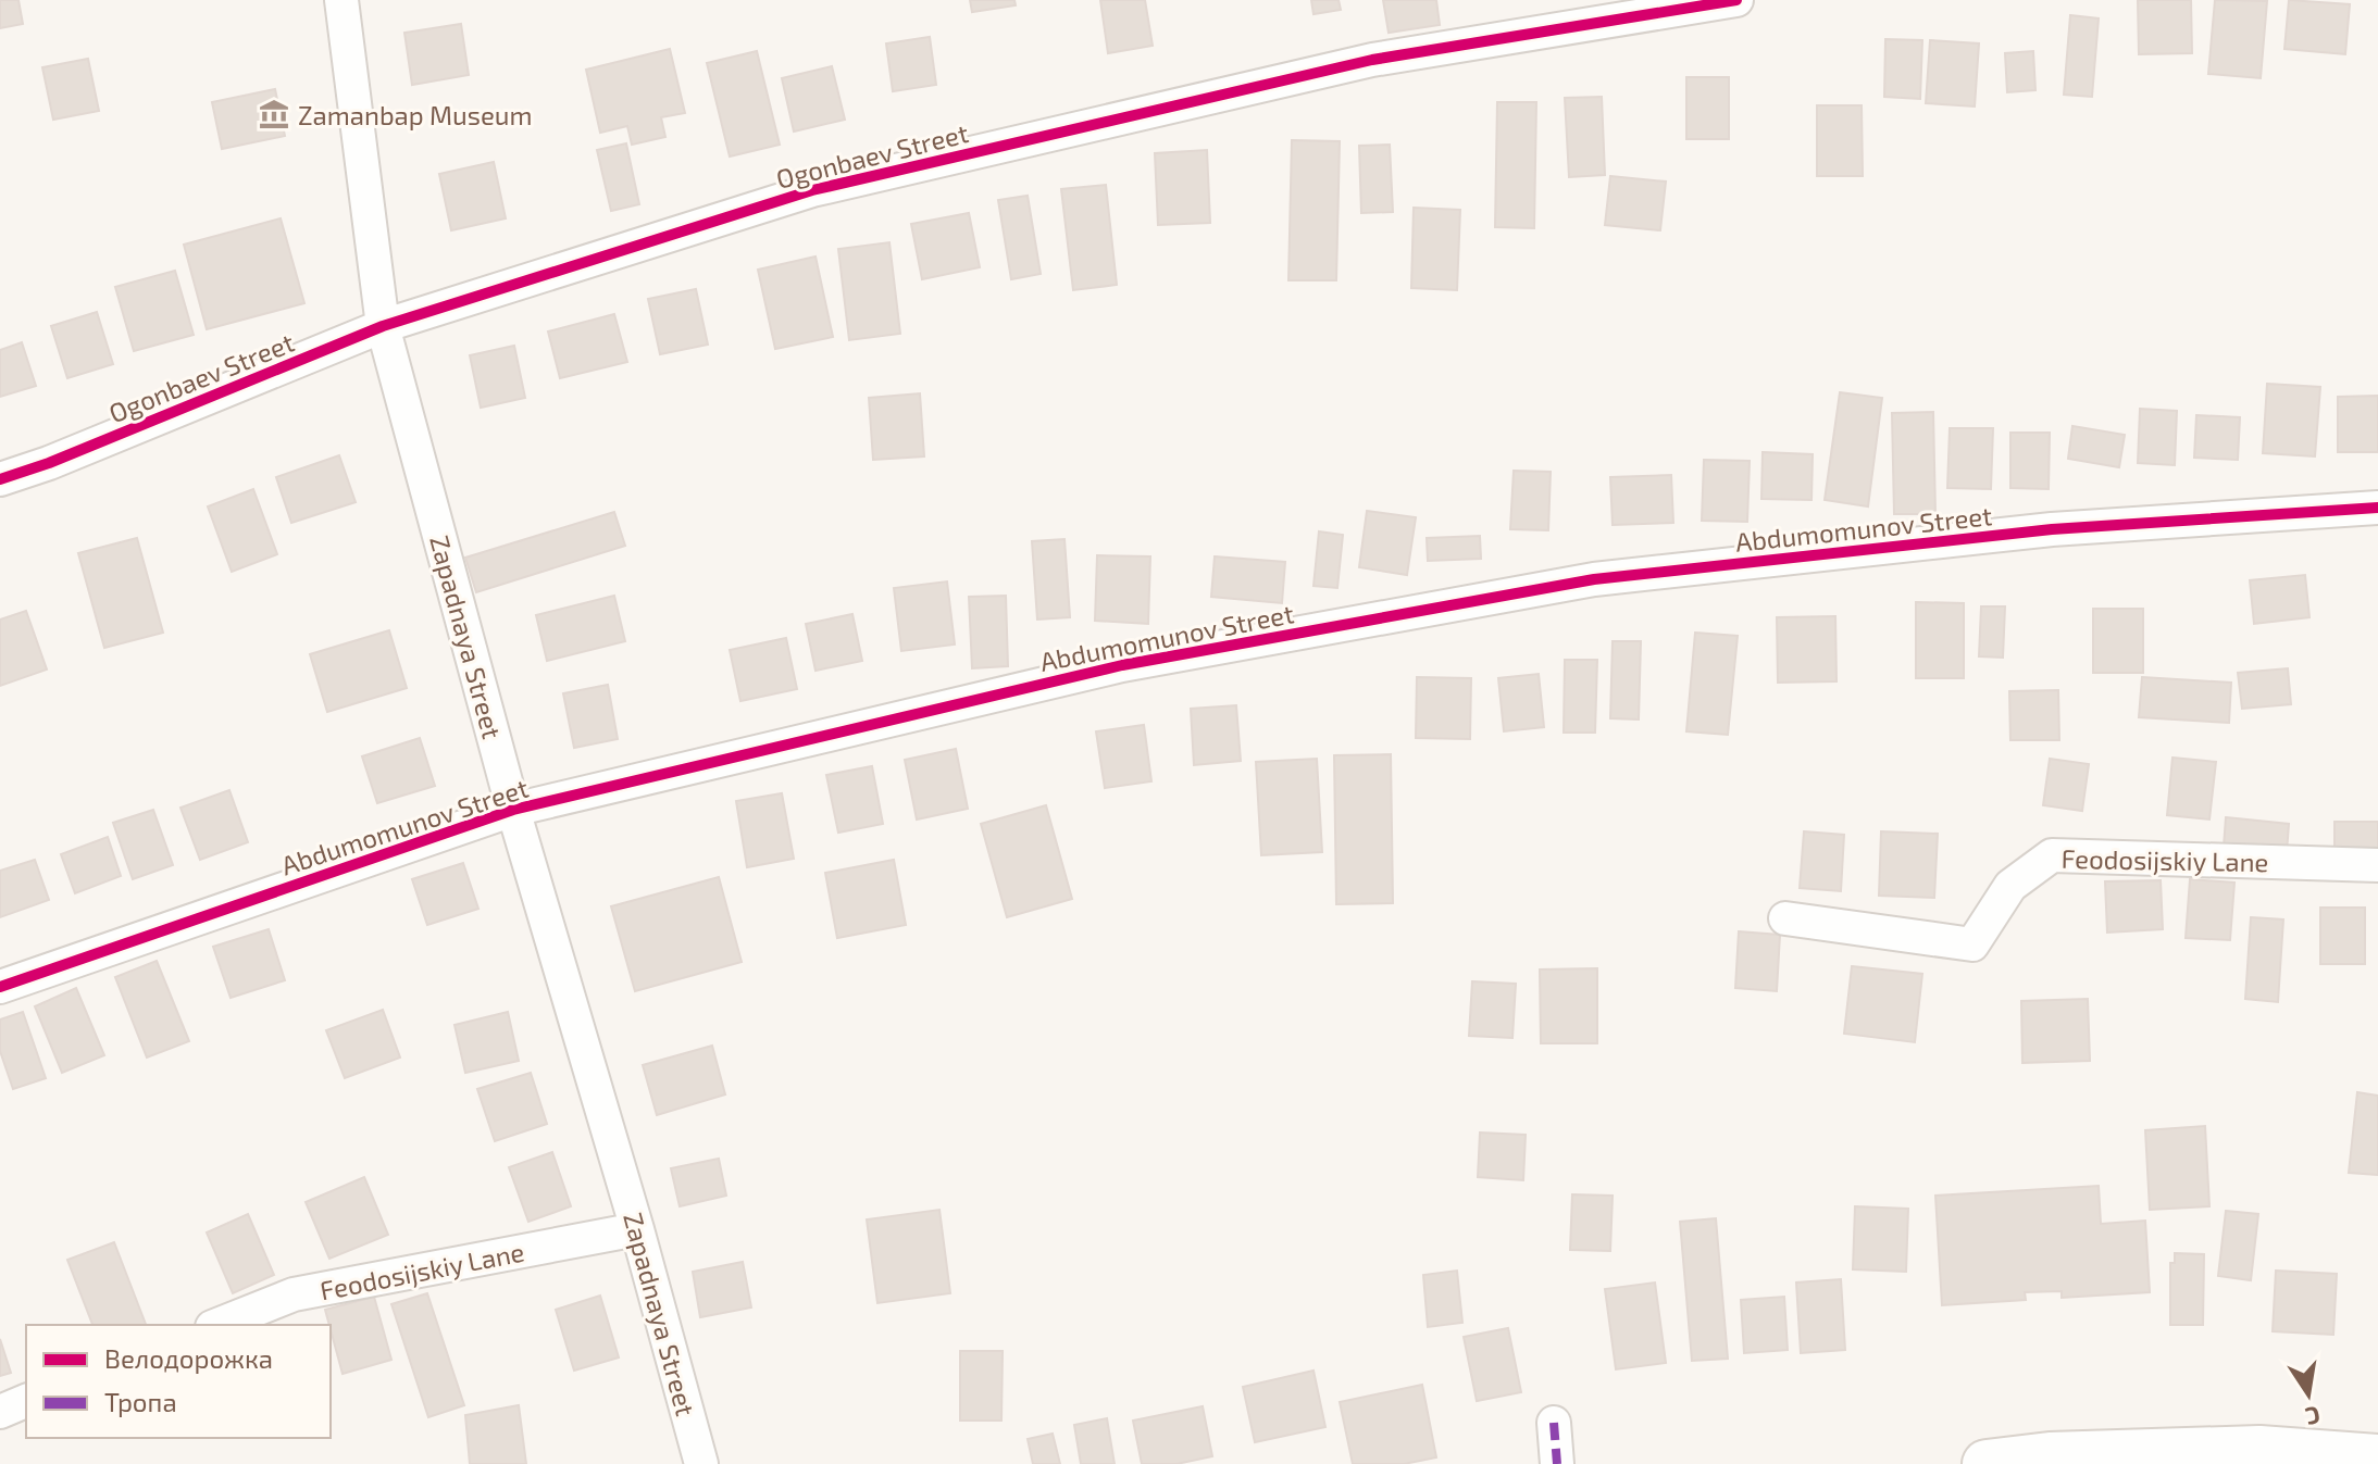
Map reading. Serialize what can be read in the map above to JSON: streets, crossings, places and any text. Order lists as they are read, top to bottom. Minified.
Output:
{"streets":{"street":["Ogonbaev Street","Abdumomunov Street","Zapadnaya Street","Feodosijskiy Lane"]},"crossings":[["Ogonbaev Street","Zapadnaya Street"],["Abdumomunov Street","Zapadnaya Street"],["Zapadnaya Street","Feodosijskiy Lane"]],"places":{"museum":["Zamanbap Museum"]},"legend":["Велодорожка","Тропа"],"north":"bottom"}
